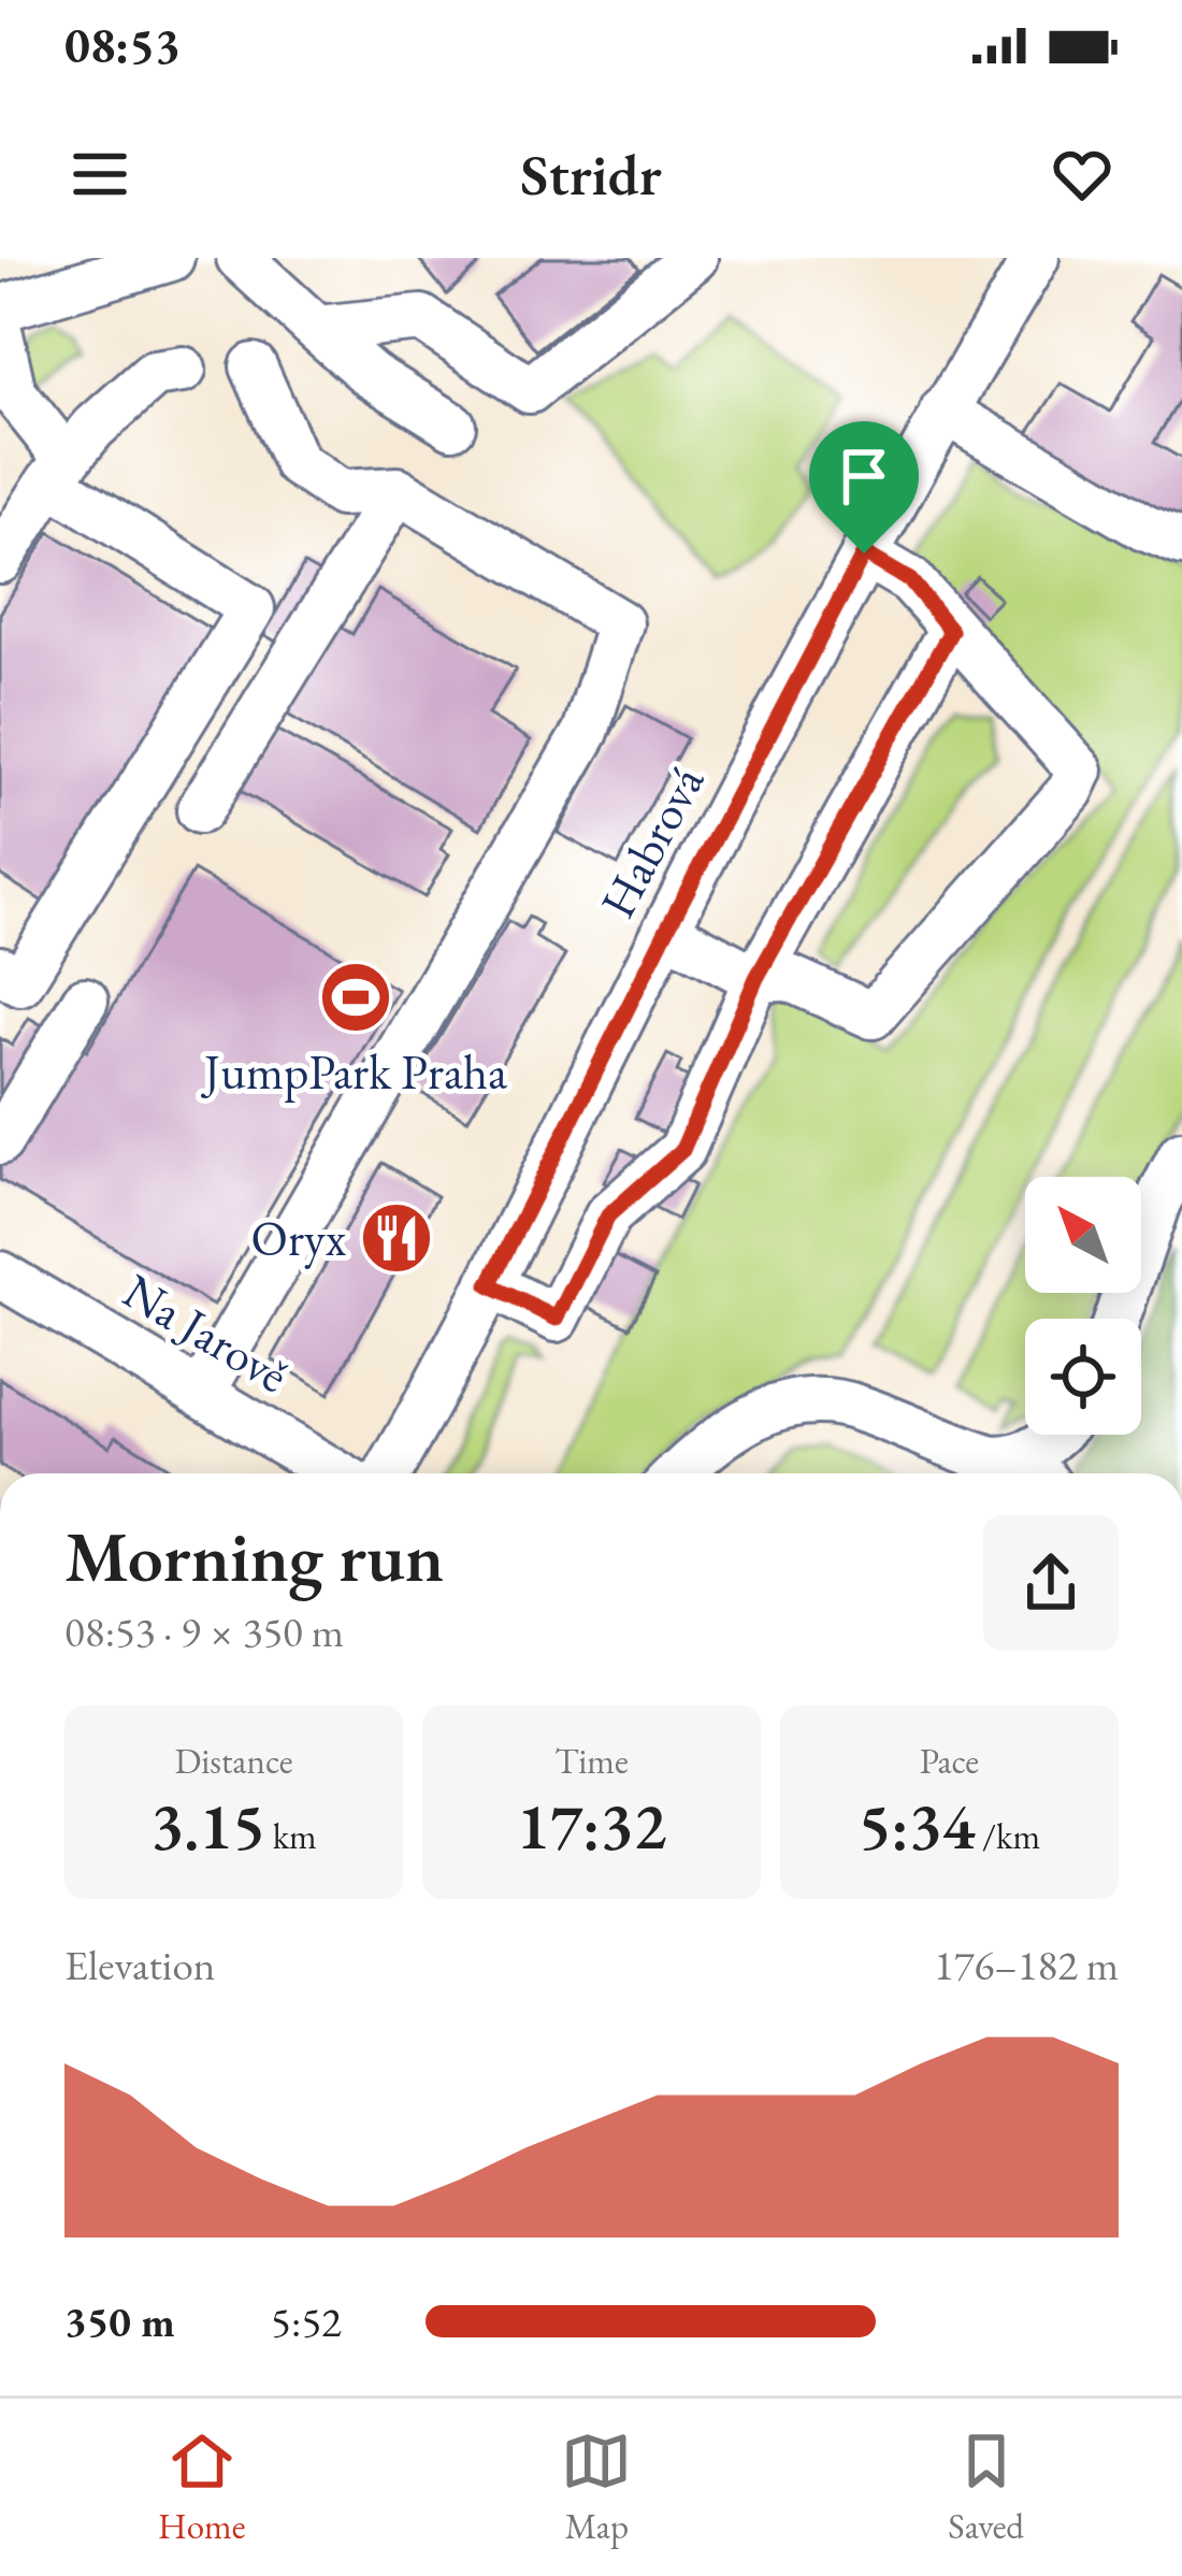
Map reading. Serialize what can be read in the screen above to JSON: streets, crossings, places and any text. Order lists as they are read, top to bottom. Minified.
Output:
{"streets":{"street":["Habrová","Na Jarově"]},"places":{"sports":["JumpPark Praha"],"restaurant":["Oryx"]},"north":"top left","page":{"status":"08:53","header":"Stridr","heading":["Morning run","08:53 · 9 × 350 m"],"stats":[["Distance","3.15 km"],["Time","17:32"],["Pace","5:34 /km"]],"chart":["Elevation","176–182 m"],"list":[{"name":"350 m","note":"5:52"}],"tabs":["Home","Map","Saved"]}}
